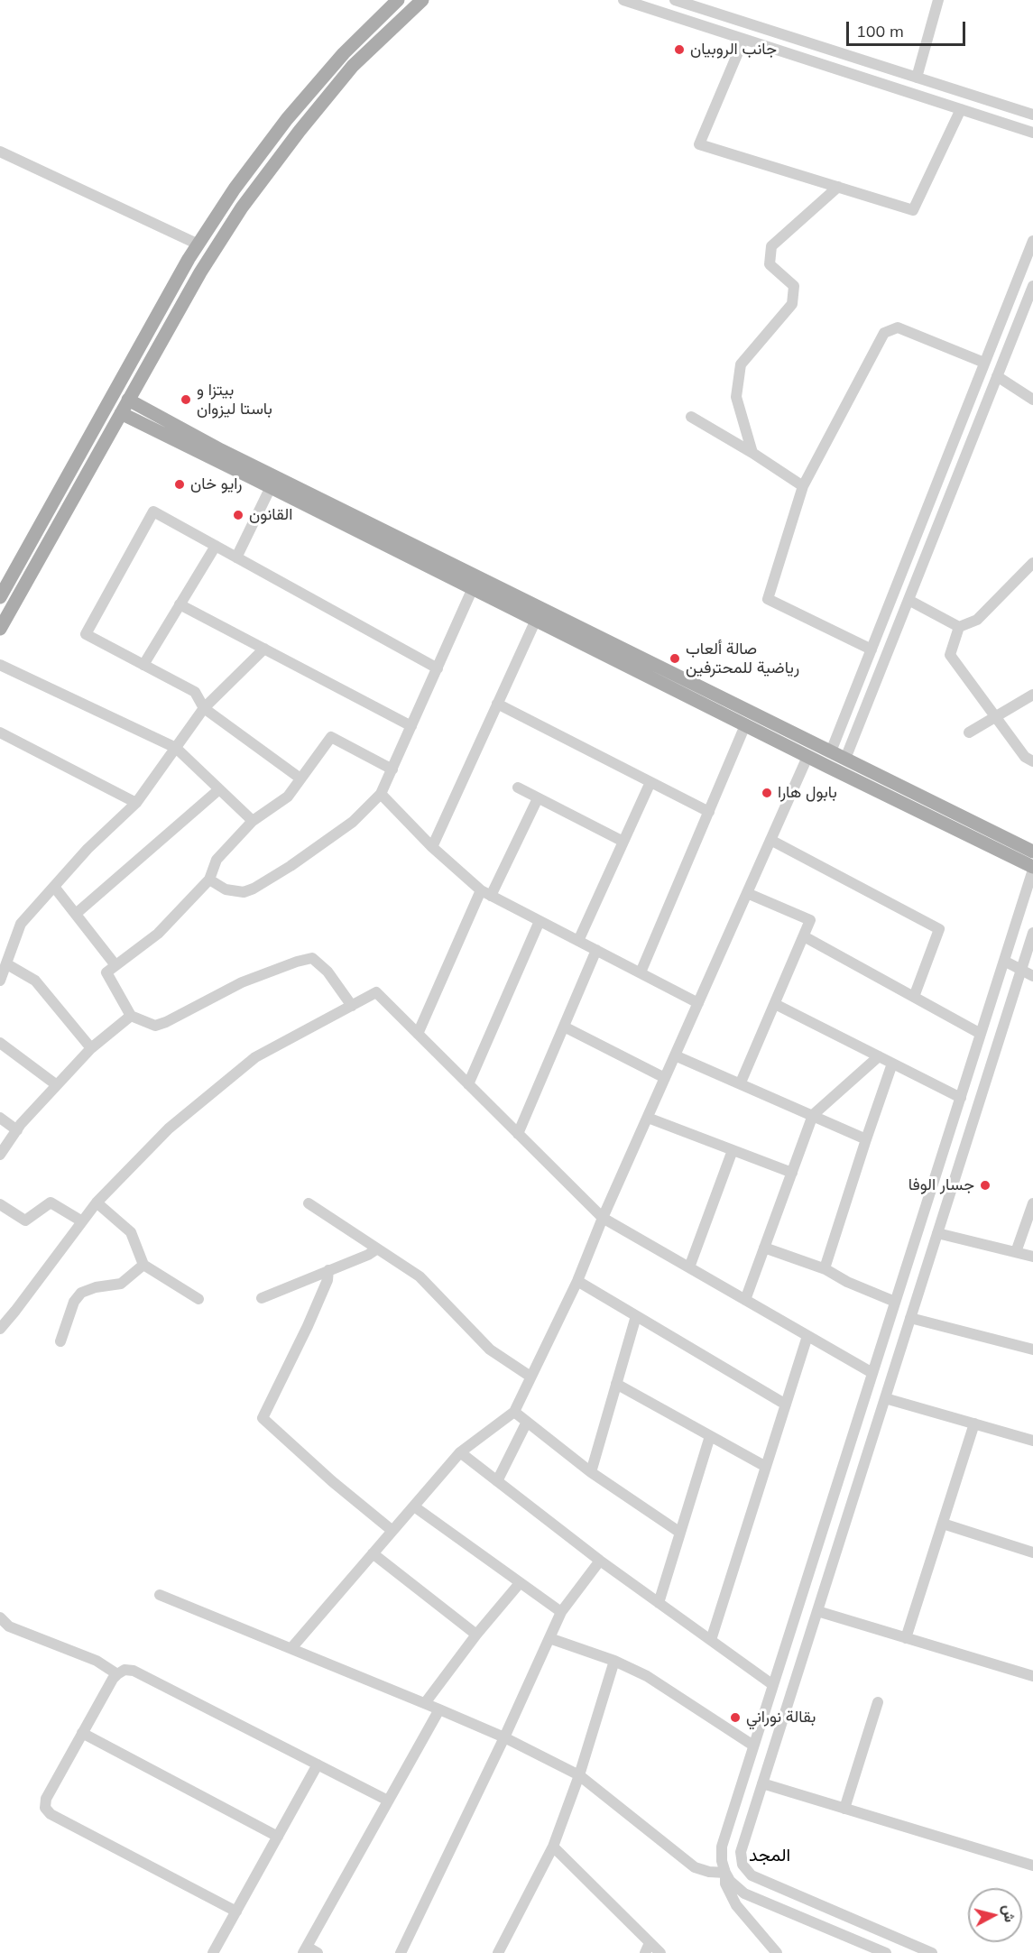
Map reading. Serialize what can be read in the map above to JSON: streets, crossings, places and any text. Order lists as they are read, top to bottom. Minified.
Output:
{"districts":["المجد"],"places":["جانب الروبيان","بيتزا و باستا ليزوان","رايو خان","القانون","صالة ألعاب رياضية للمحترفين","بابول هارا","جسار الوفا","بقالة نوراني"],"scale_bar":"100 m","north":"right"}
